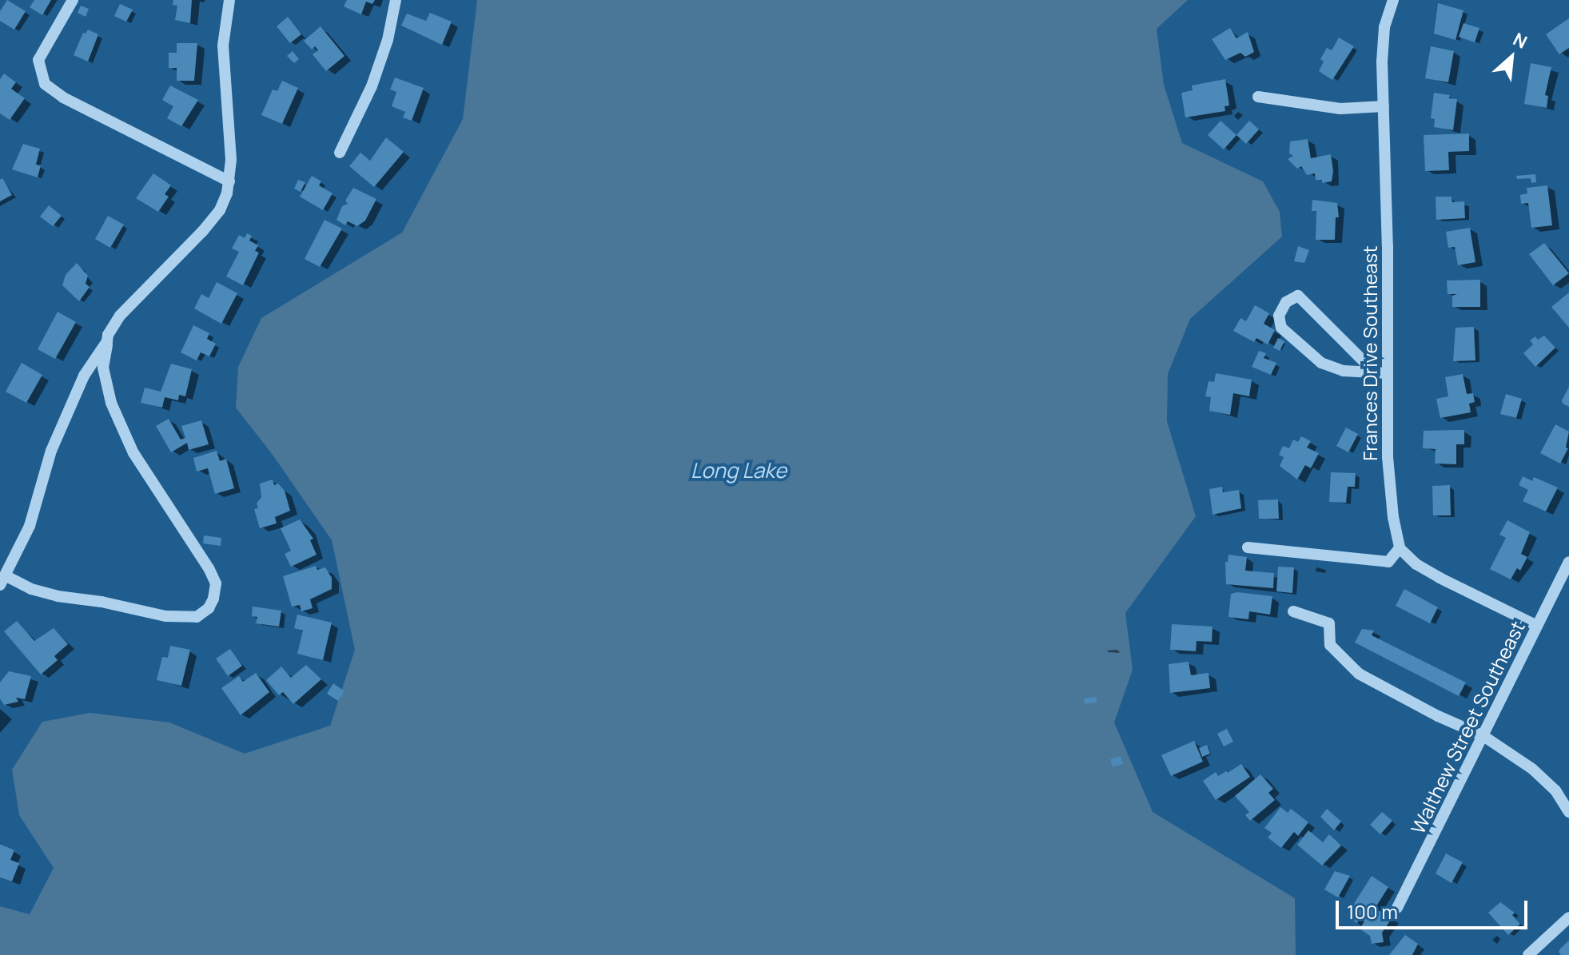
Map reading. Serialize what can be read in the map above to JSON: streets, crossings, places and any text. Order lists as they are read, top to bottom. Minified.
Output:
{"streets":{"street":["Frances Drive Southeast","Walthew Street Southeast"]},"water":["Long Lake"],"scale_bar":"100 m","north":"top right"}
